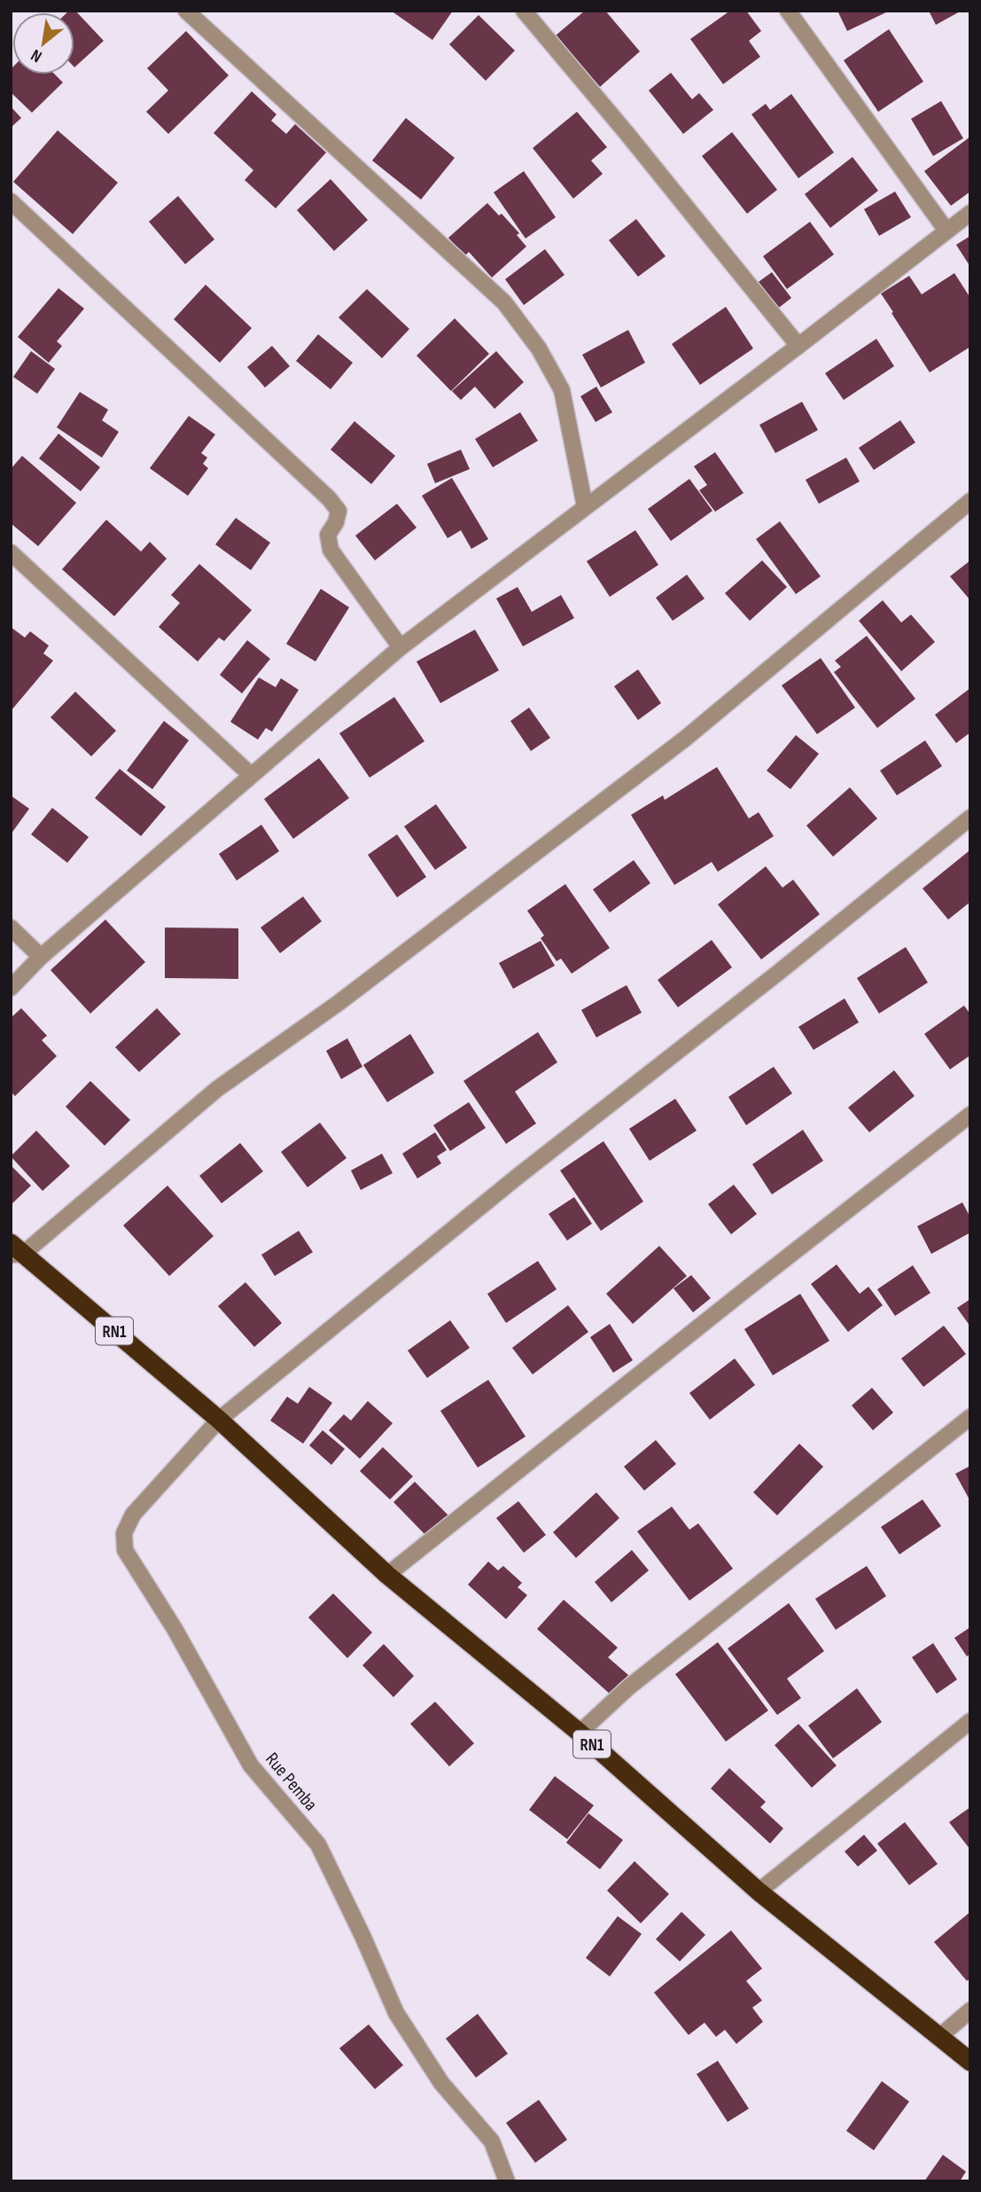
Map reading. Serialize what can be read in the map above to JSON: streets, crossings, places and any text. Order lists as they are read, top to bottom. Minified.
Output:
{"streets":{"highway":["RN1"],"street":["Rue Pemba"]},"crossings":[["RN1","Rue Pemba"]],"north":"bottom left"}
